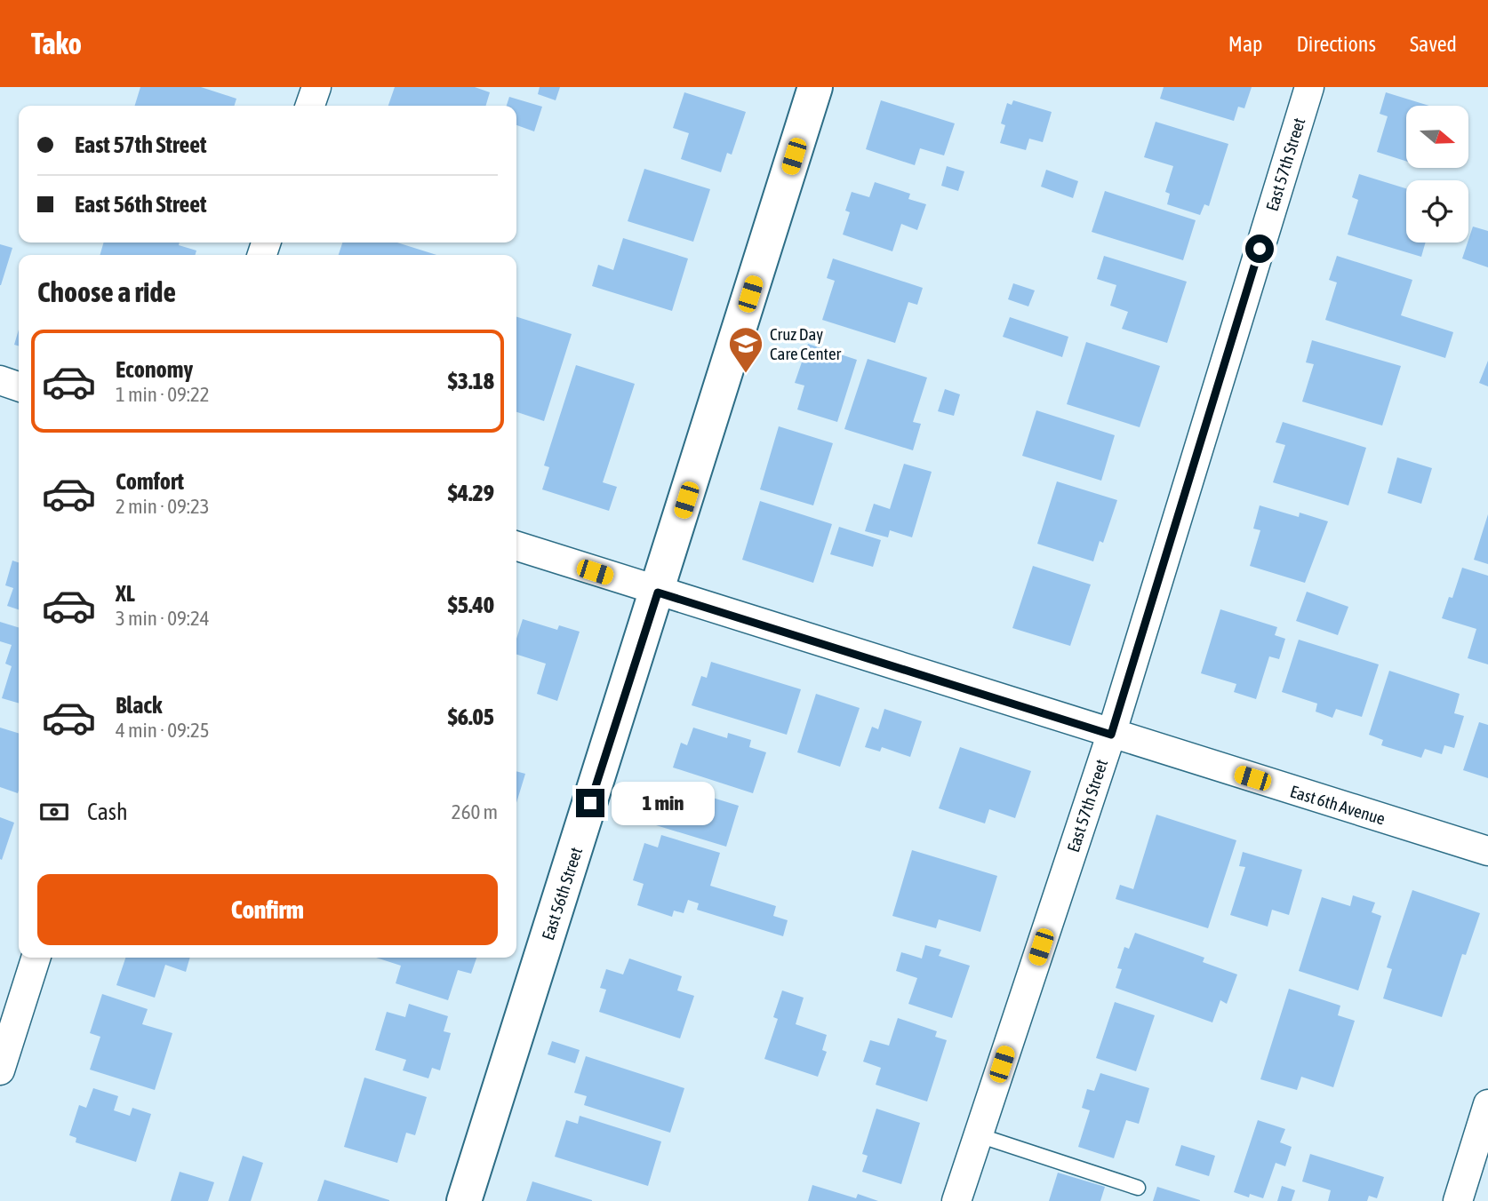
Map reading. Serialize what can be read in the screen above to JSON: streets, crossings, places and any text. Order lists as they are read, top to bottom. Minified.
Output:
{"streets":{"street":["East 57th Street","East 6th Avenue","East 56th Street"]},"crossings":[["East 57th Street","East 6th Avenue"],["East 6th Avenue","East 56th Street"]],"places":{"school or university":["Cruz Day Care Center"]},"north":"right","page":{"header":"Tako","nav":["Map","Directions","Saved"],"banner":["East 57th Street","East 56th Street"],"heading":"Choose a ride","list":[{"name":"Economy","note":"1 min · 09:22","value":"$3.18"},{"name":"Comfort","note":"2 min · 09:23","value":"$4.29"},{"name":"XL","note":"3 min · 09:24","value":"$5.40"},{"name":"Black","note":"4 min · 09:25","value":"$6.05"}],"pay":["Cash","260 m"],"bubble":"1 min","buttons":"Confirm"}}
